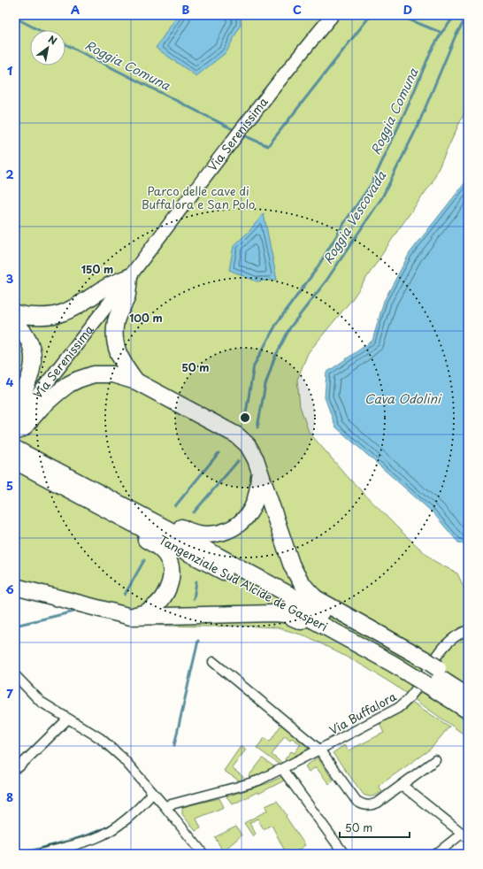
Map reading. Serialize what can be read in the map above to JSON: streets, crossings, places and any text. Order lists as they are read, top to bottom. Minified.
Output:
{"streets":{"highway":["Tangenziale Sud Alcide de Gasperi"],"main road":["Via Serenissima"],"street":["Via Buffalora"]},"water":["Roggia Comuna","Roggia Vescovada","Cava Odolini"],"parks":["Parco delle cave di Buffalora e San Polo"],"scale_bar":"50 m","north":"top right","grid":{"columns":["A","B","C","D"],"rows":["1","2","3","4","5","6","7","8"]},"rings":["150 m","100 m","50 m"]}
